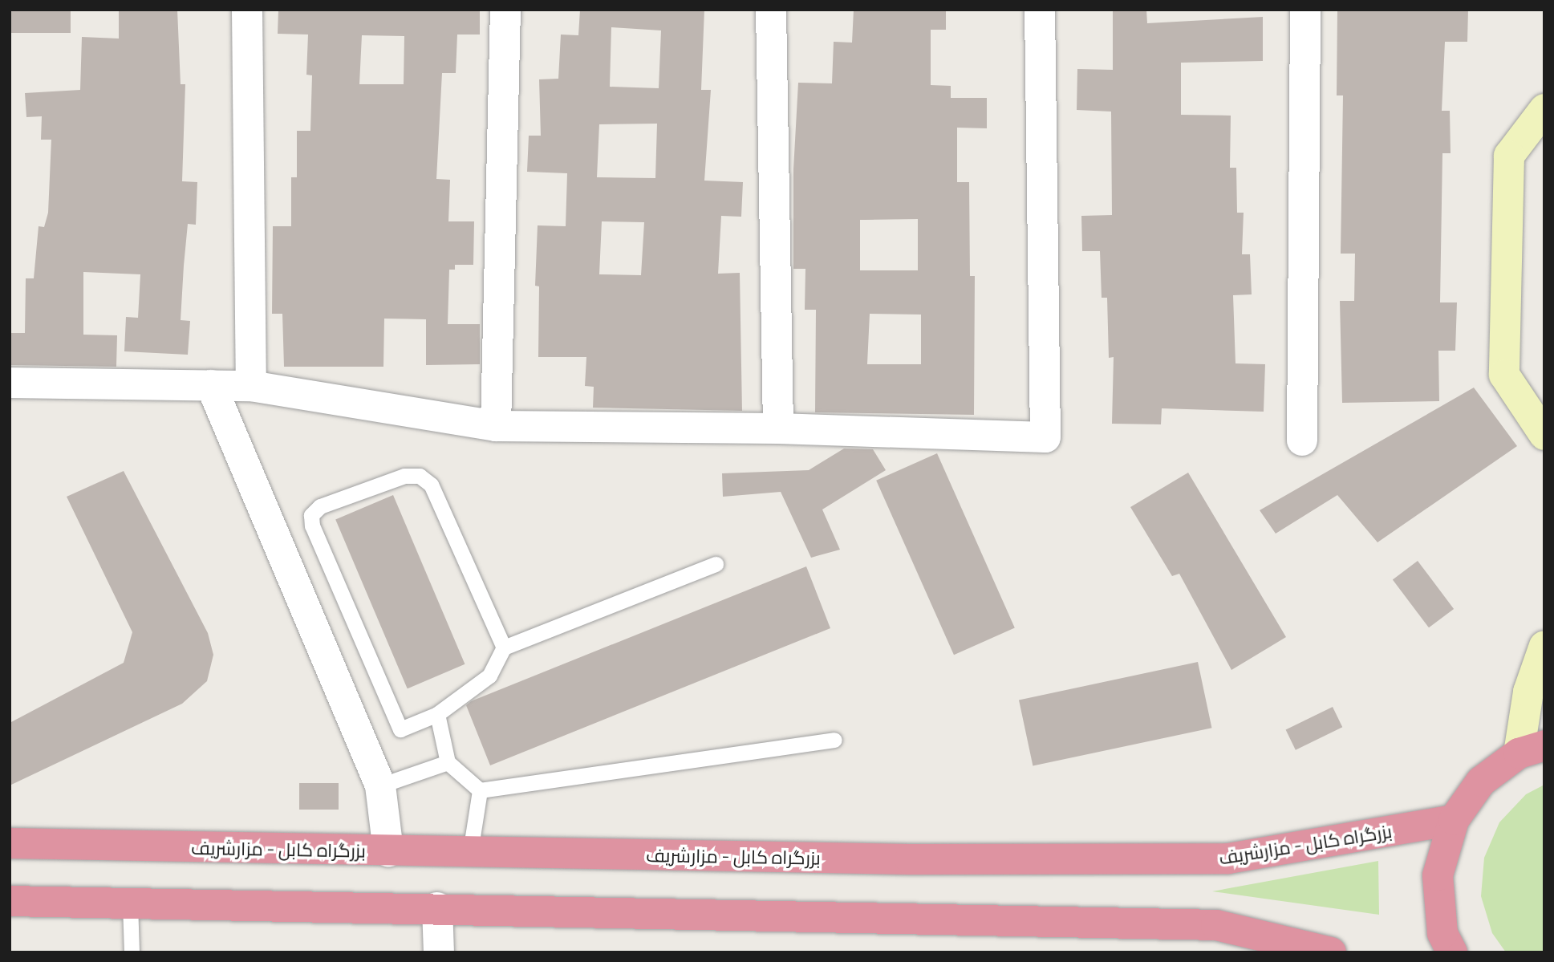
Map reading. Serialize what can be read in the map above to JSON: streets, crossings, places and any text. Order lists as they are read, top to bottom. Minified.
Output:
{"streets":{"highway":["بزرگراه کابل - مزارشریف"]}}
